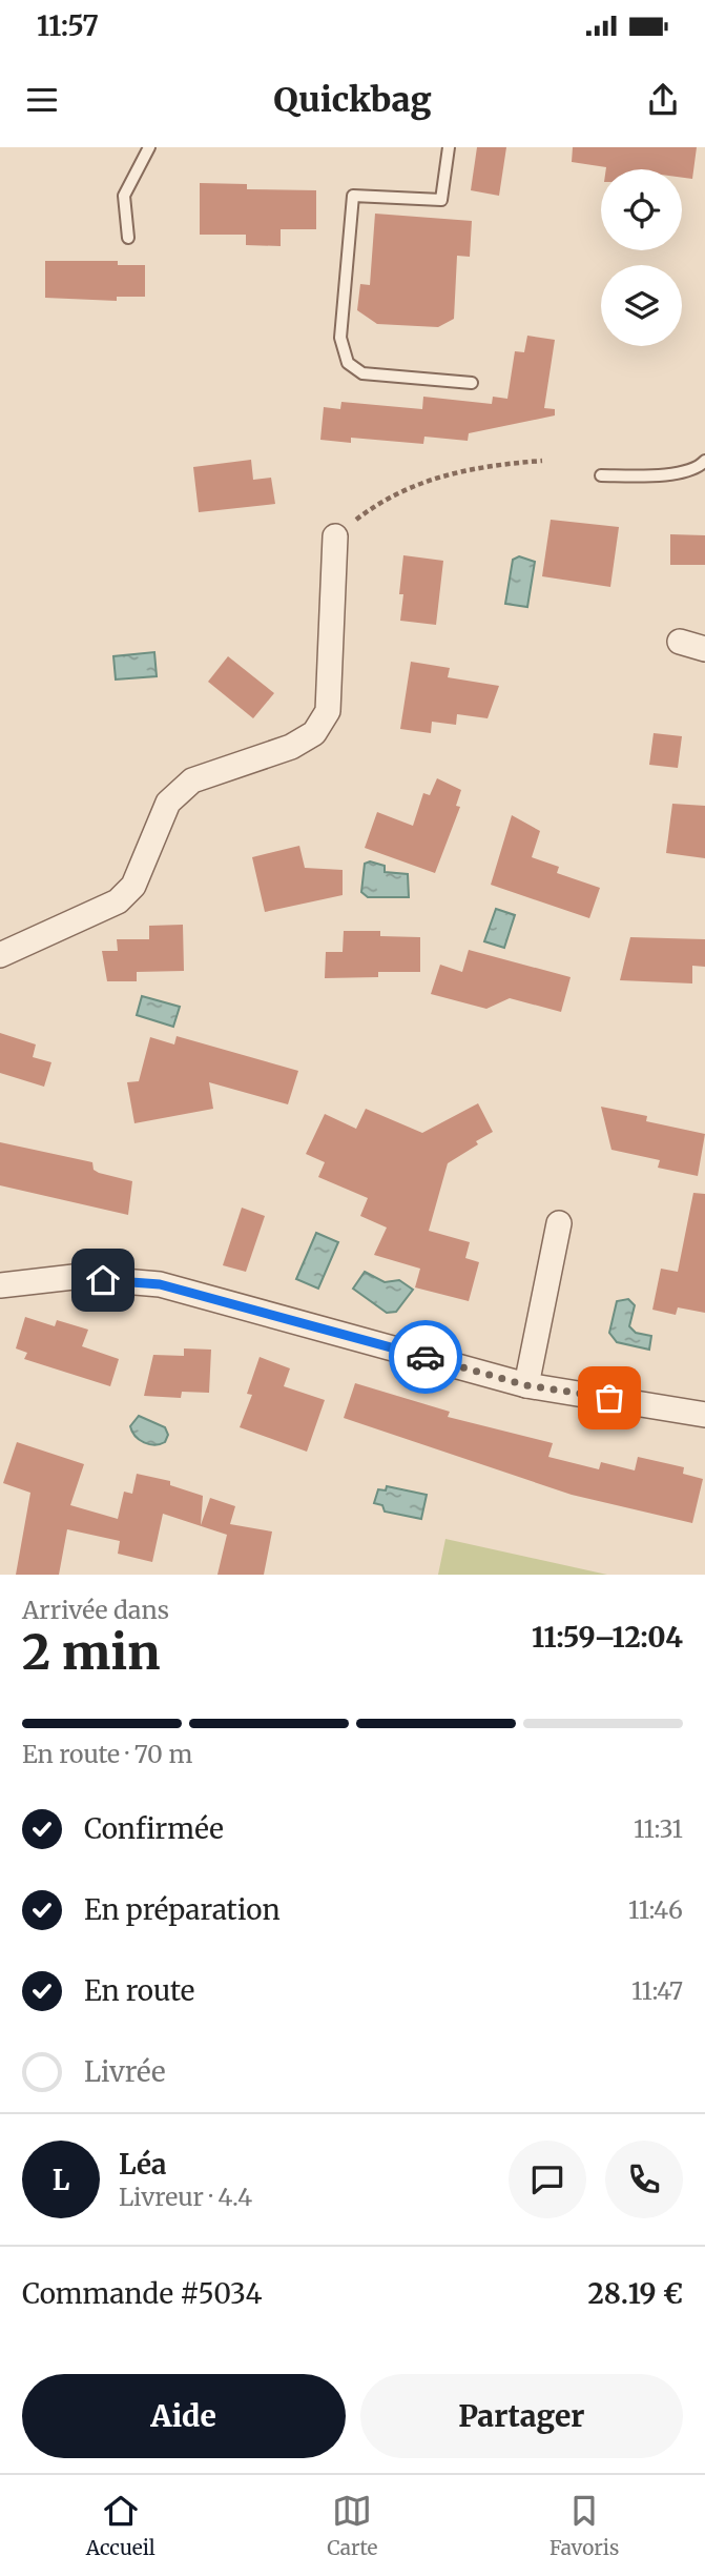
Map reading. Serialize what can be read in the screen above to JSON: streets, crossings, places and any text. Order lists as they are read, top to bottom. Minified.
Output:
{"page":{"status":"11:57","header":"Quickbag","heading":["2 min","Arrivée dans","11:59–12:04"],"panel":["Léa","Livreur · 4.4","Commande #5034","28.19 €"],"bar":"En route · 70 m","list":[["Confirmée","11:31"],["En préparation","11:46"],["En route","11:47"],"Livrée"],"round":"L","buttons":["Aide","Partager"],"tabs":["Accueil","Carte","Favoris"]}}
